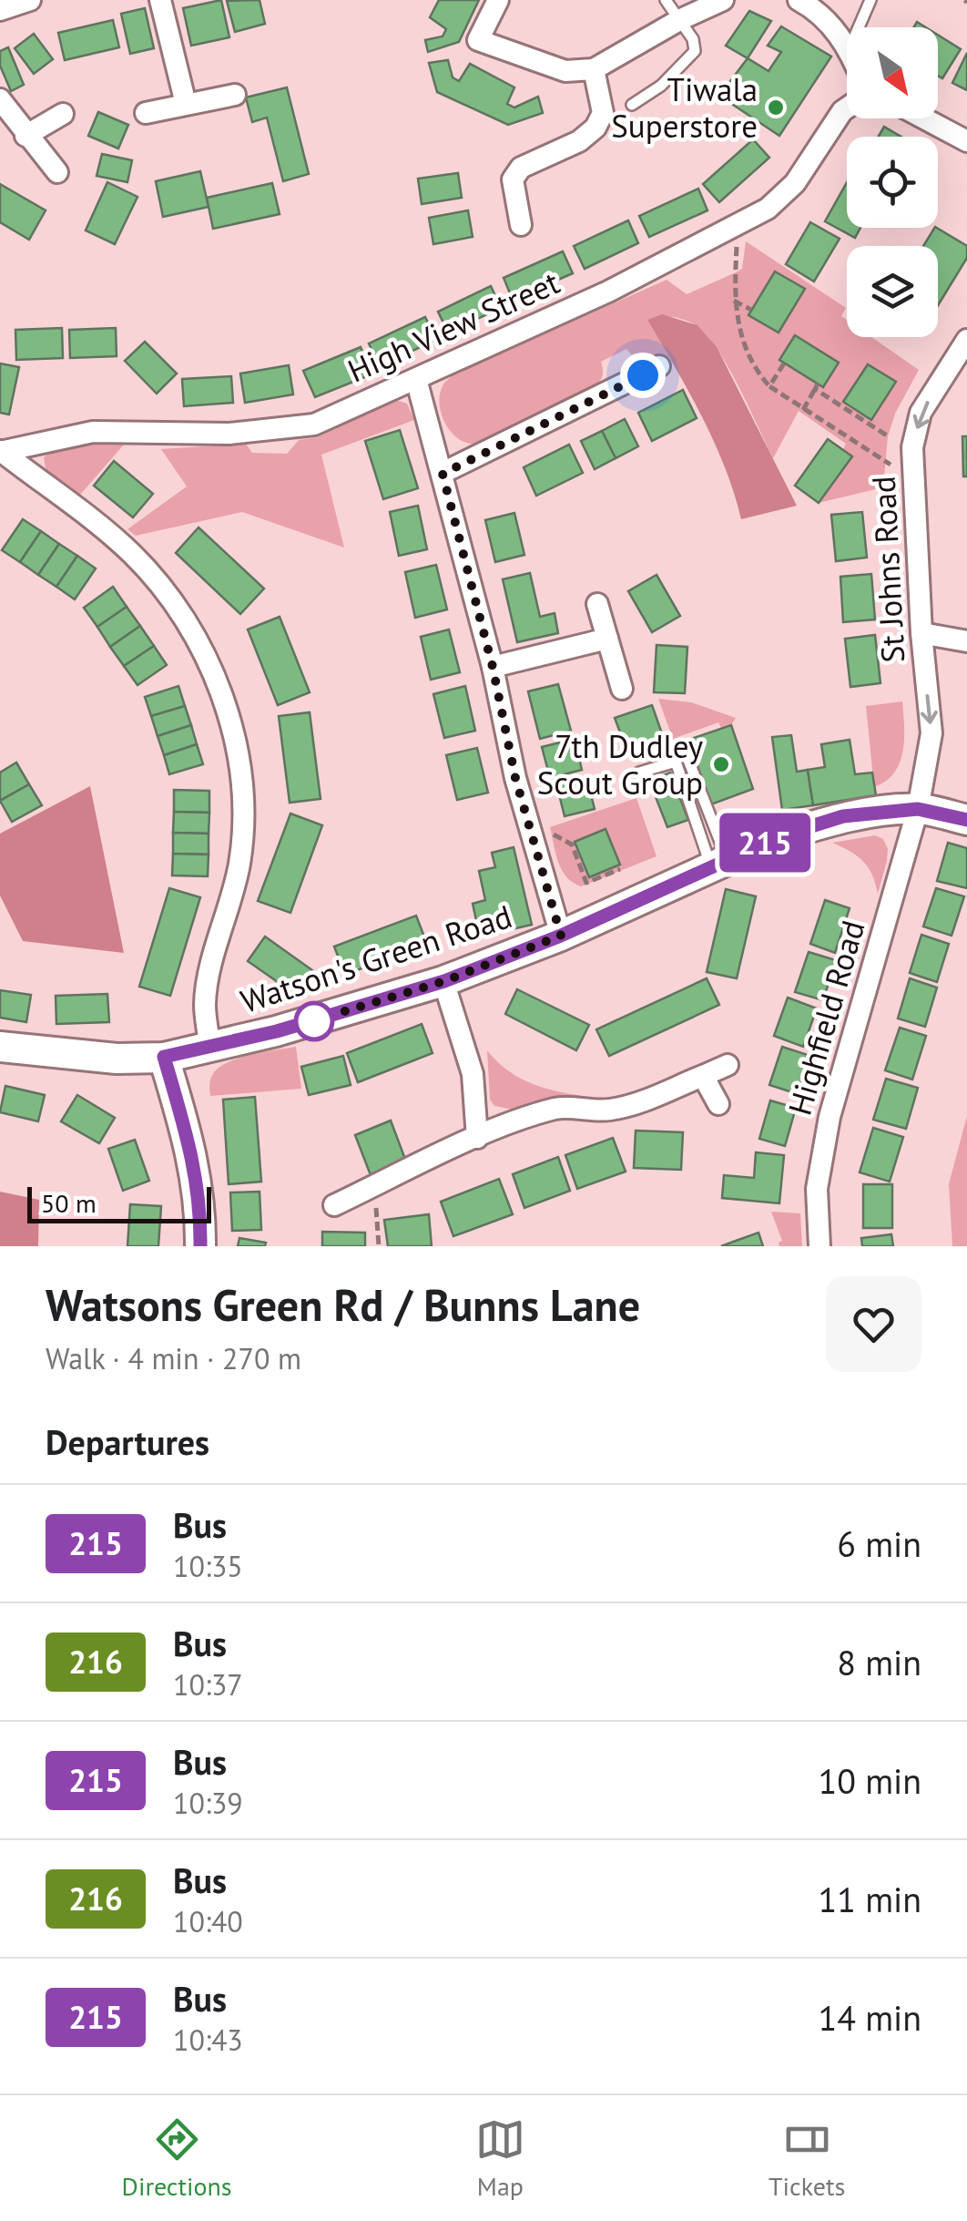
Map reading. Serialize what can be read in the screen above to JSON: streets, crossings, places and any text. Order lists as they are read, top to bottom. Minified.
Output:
{"streets":{"street":["High View Street","St Johns Road","Watson's Green Road","Highfield Road"]},"crossings":[["St Johns Road","Watson's Green Road"],["St Johns Road","Highfield Road"],["Watson's Green Road","Highfield Road"]],"one_way":["St Johns Road"],"places":["Tiwala Superstore","7th Dudley Scout Group"],"lines":["bus line 215"],"scale_bar":"50 m","north":"bottom right","page":{"on_map":"215","scale":"50 m","heading":[["Watsons Green Rd / Bunns Lane","Walk · 4 min · 270 m"],"Departures"],"list":[{"mark":"215","name":"Bus","note":"10:35","value":"6 min"},{"mark":"216","name":"Bus","note":"10:37","value":"8 min"},{"mark":"215","name":"Bus","note":"10:39","value":"10 min"},{"mark":"216","name":"Bus","note":"10:40","value":"11 min"},{"mark":"215","name":"Bus","note":"10:43","value":"14 min"}],"tabs":["Directions","Map","Tickets"]}}
